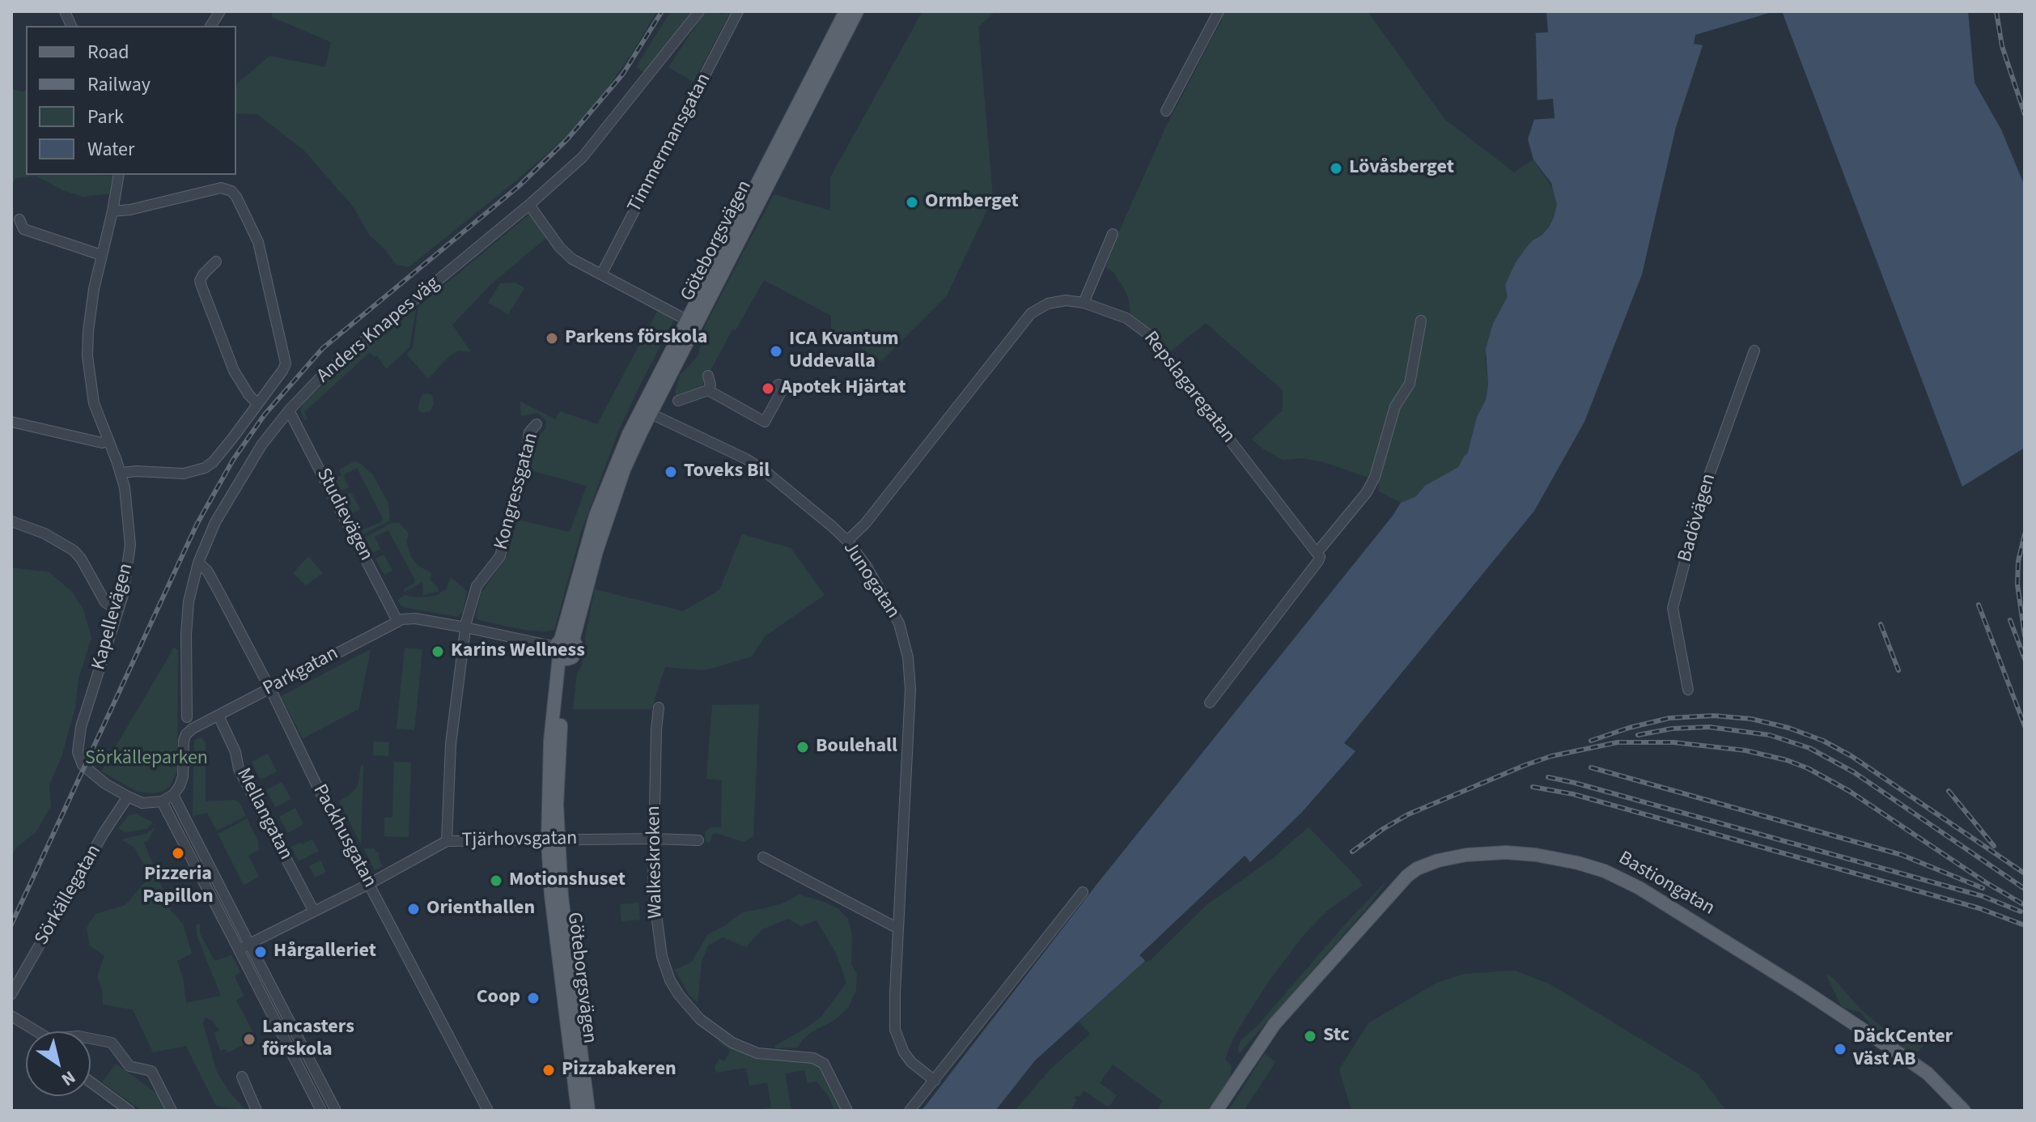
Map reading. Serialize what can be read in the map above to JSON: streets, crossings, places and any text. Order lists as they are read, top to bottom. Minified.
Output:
{"streets":{"main road":["Göteborgsvägen","Bastiongatan"],"street":["Timmermansgatan","Anders Knapes väg","Repslagaregatan","Kongressgatan","Studievägen","Badövägen","Junogatan","Kapellevägen","Parkgatan","Mellangatan","Packhusgatan","Tjärhovsgatan","Walkeskroken","Sörkällegatan"]},"crossings":[["Göteborgsvägen","Junogatan"],["Göteborgsvägen","Parkgatan"],["Göteborgsvägen","Tjärhovsgatan"],["Anders Knapes väg","Studievägen"],["Anders Knapes väg","Packhusgatan"],["Repslagaregatan","Junogatan"],["Kongressgatan","Parkgatan"],["Kongressgatan","Tjärhovsgatan"],["Studievägen","Parkgatan"],["Kapellevägen","Sörkällegatan"],["Parkgatan","Mellangatan"],["Parkgatan","Packhusgatan"],["Mellangatan","Tjärhovsgatan"],["Packhusgatan","Tjärhovsgatan"],["Tjärhovsgatan","Walkeskroken"]],"parks":["Sörkälleparken"],"places":["Lövåsberget","Ormberget","Parkens förskola","ICA Kvantum Uddevalla","Apotek Hjärtat","Toveks Bil","Karins Wellness","Boulehall","Pizzeria Papillon","Motionshuset","Orienthallen","Hårgalleriet","Coop","Stc","Lancasters förskola","DäckCenter Väst AB","Pizzabakeren"],"legend":["Road","Railway","Park","Water"],"north":"bottom right"}
